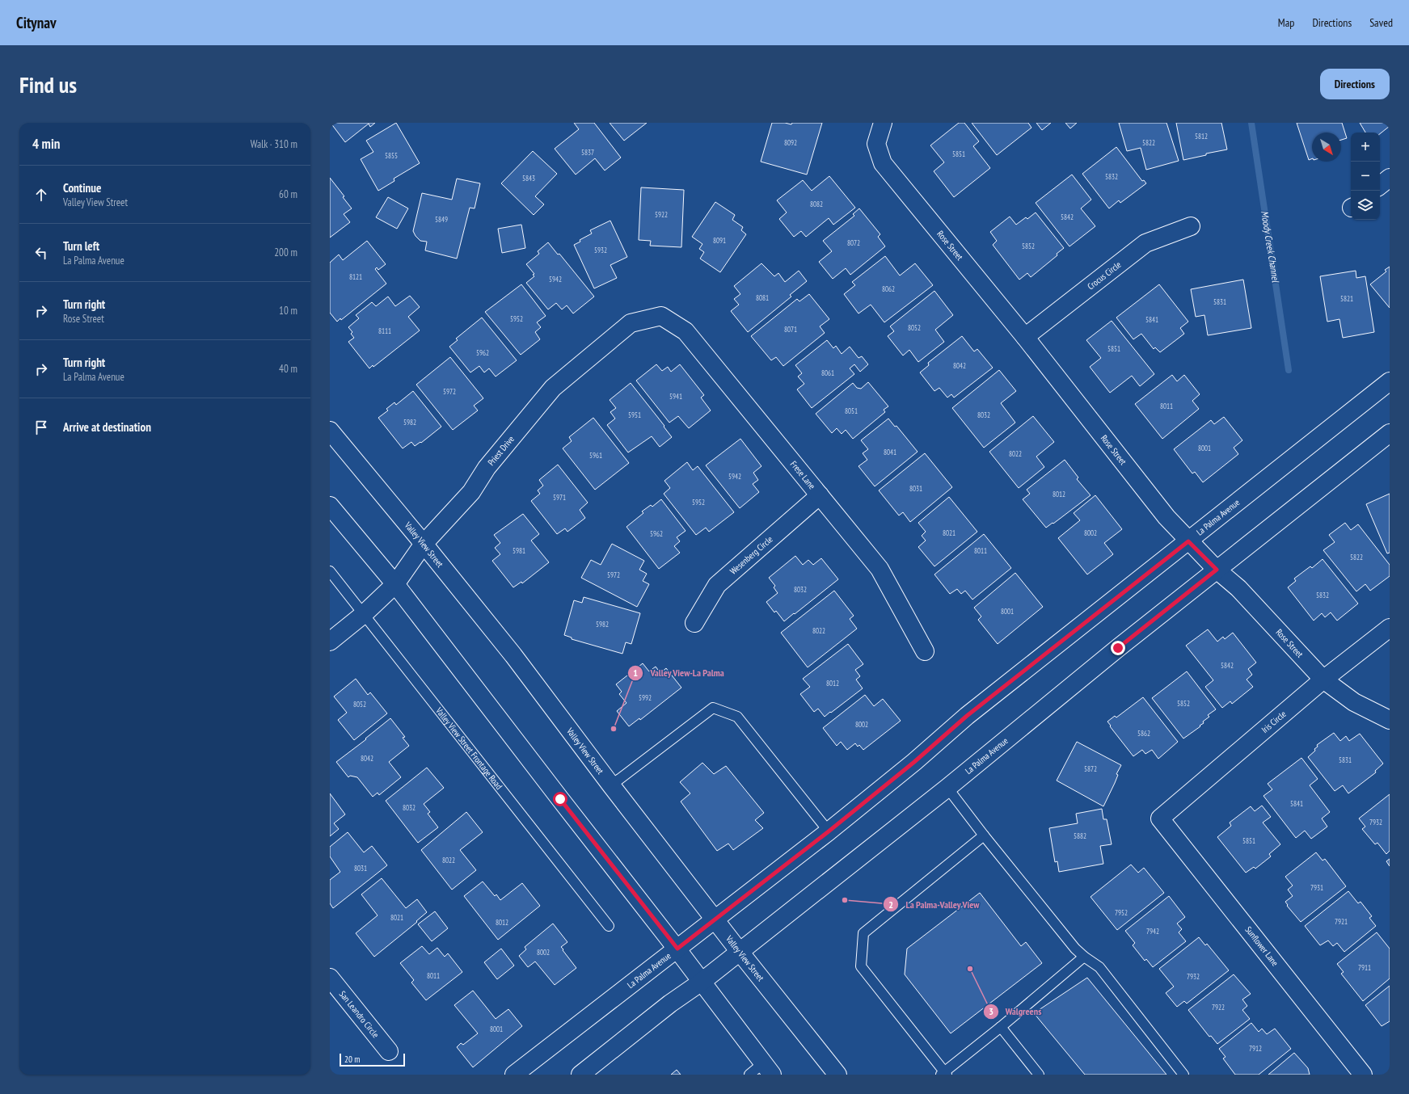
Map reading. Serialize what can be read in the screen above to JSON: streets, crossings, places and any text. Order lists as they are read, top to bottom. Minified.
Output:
{"streets":{"main road":["Rose Street","Crocus Circle","Priest Drive","Frese Lane","La Palma Avenue","Valley View Street","Wesenberg Circle","Iris Circle","Sunflower Lane","San Leandro Circle"],"lane":["Valley View Street Frontage Road"]},"crossings":[["Rose Street","Crocus Circle"],["Rose Street","La Palma Avenue"],["Rose Street","Iris Circle"],["Priest Drive","Frese Lane"],["Priest Drive","Valley View Street"],["Priest Drive","Valley View Street Frontage Road"],["Frese Lane","Wesenberg Circle"],["La Palma Avenue","Valley View Street"],["Iris Circle","Sunflower Lane"]],"water":["Moody Creek Channel"],"places":["Valley View-La Palma","La Palma-Valley View","Walgreens"],"house_numbers":["5812","8092","5822","5837","5851","5855","5832","5843","8082","5922","5842","5849","8091","8072","5852","5932","8121","5942","8062","8081","5821","5831","5952","5841","8052","8071","8111","5851","5962","8042","8061","5972","5941","8011","8051","5951","8032","5982","8001","8041","8022","5961","5942","8031","8012","5971","5952","8021","8002","5962","5981","8011","5822","5972","8032","5832","8001","5982","8022","5842","8012","5992","5852","8052","8002","5862","8042","5831","5872","5841","8032","7932","5882","5851","8022","8031","7931","7952","8021","7921","8012","7942","8002","7911","8011","7932","7922","8001","7912"],"scale_bar":"20 m","north":"bottom right","page":{"header":"Citynav","nav":["Map","Directions","Saved"],"buttons":"Directions","title":"Find us","heading":["4 min","Walk · 310 m"],"map_buttons":["+","−"],"list":[["Continue","Valley View Street","60 m"],["Turn left","La Palma Avenue","200 m"],["Turn right","Rose Street","10 m"],["Turn right","La Palma Avenue","40 m"],"Arrive at destination"],"scale":"20 m"}}
